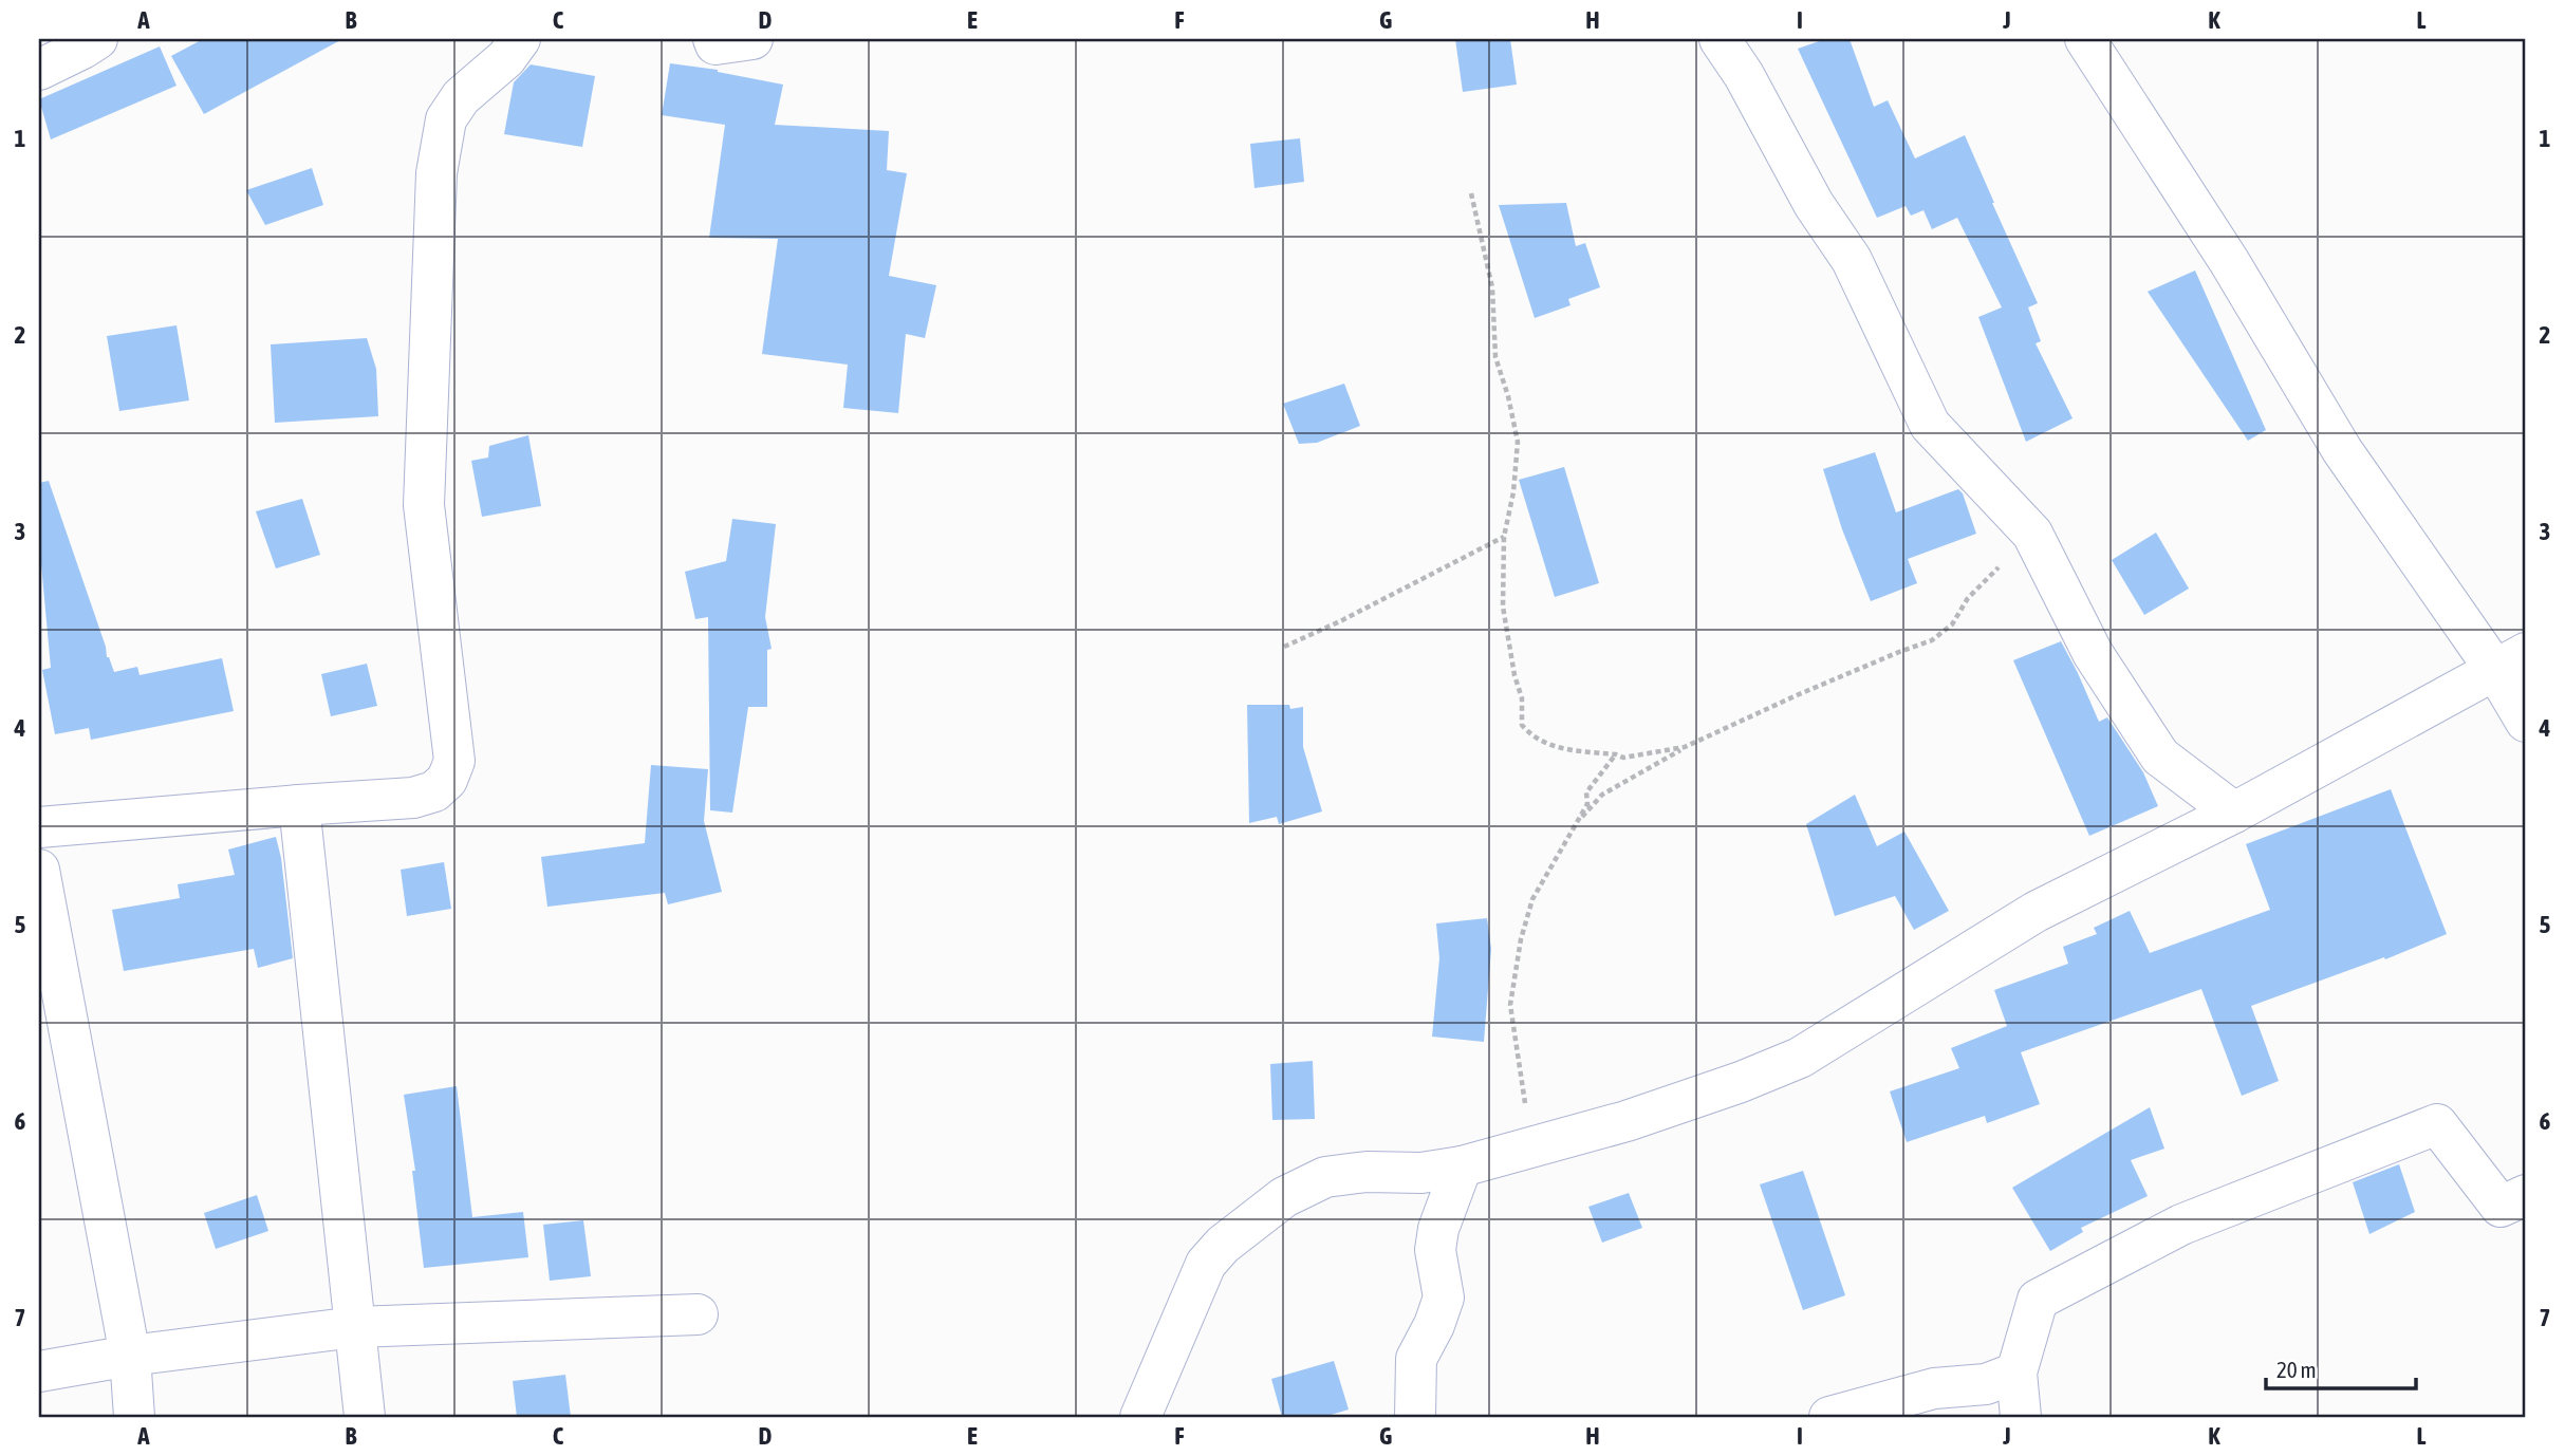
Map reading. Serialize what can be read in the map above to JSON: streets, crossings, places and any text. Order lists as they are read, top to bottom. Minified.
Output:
{"scale_bar":"20 m","grid":{"columns":["A","B","C","D","E","F","G","H","I","J","K","L"],"rows":["1","2","3","4","5","6","7"]}}
